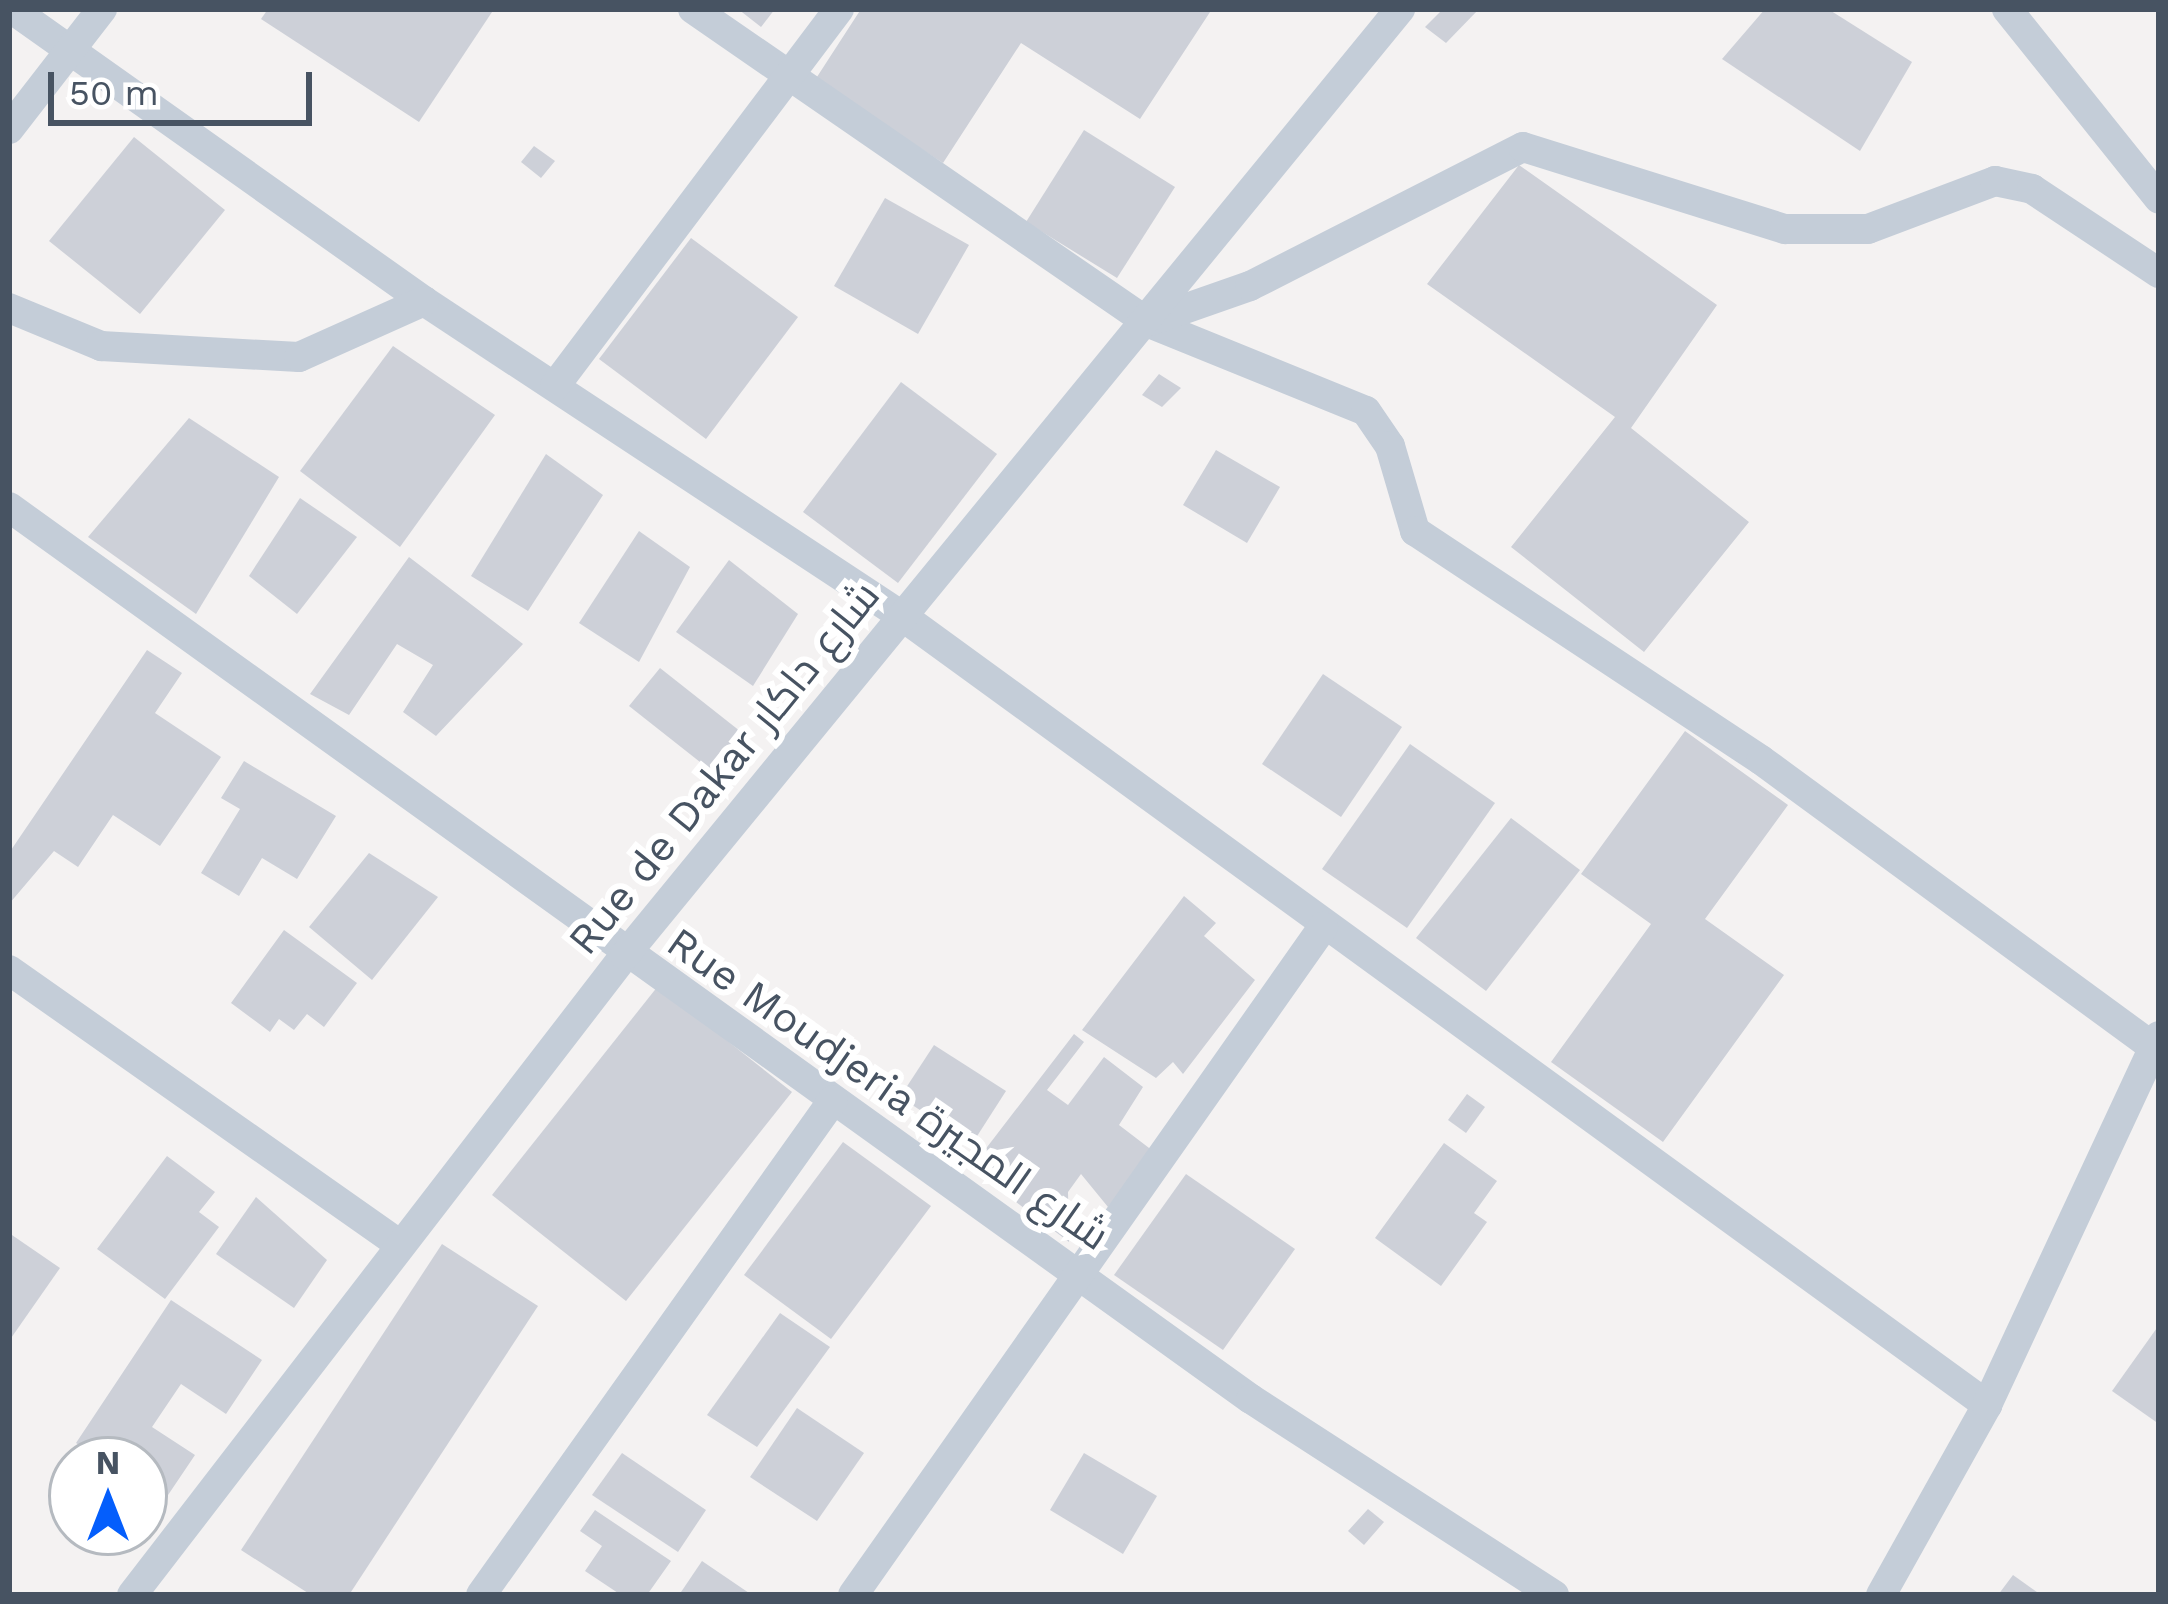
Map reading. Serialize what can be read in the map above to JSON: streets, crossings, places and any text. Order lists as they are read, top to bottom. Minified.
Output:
{"streets":{"street":["Rue de Dakar شارع داكار","Rue Moudjeria شارع المجيرة"]},"crossings":[["Rue de Dakar شارع داكار","Rue Moudjeria شارع المجيرة"]],"scale_bar":"50 m","north":"top"}
